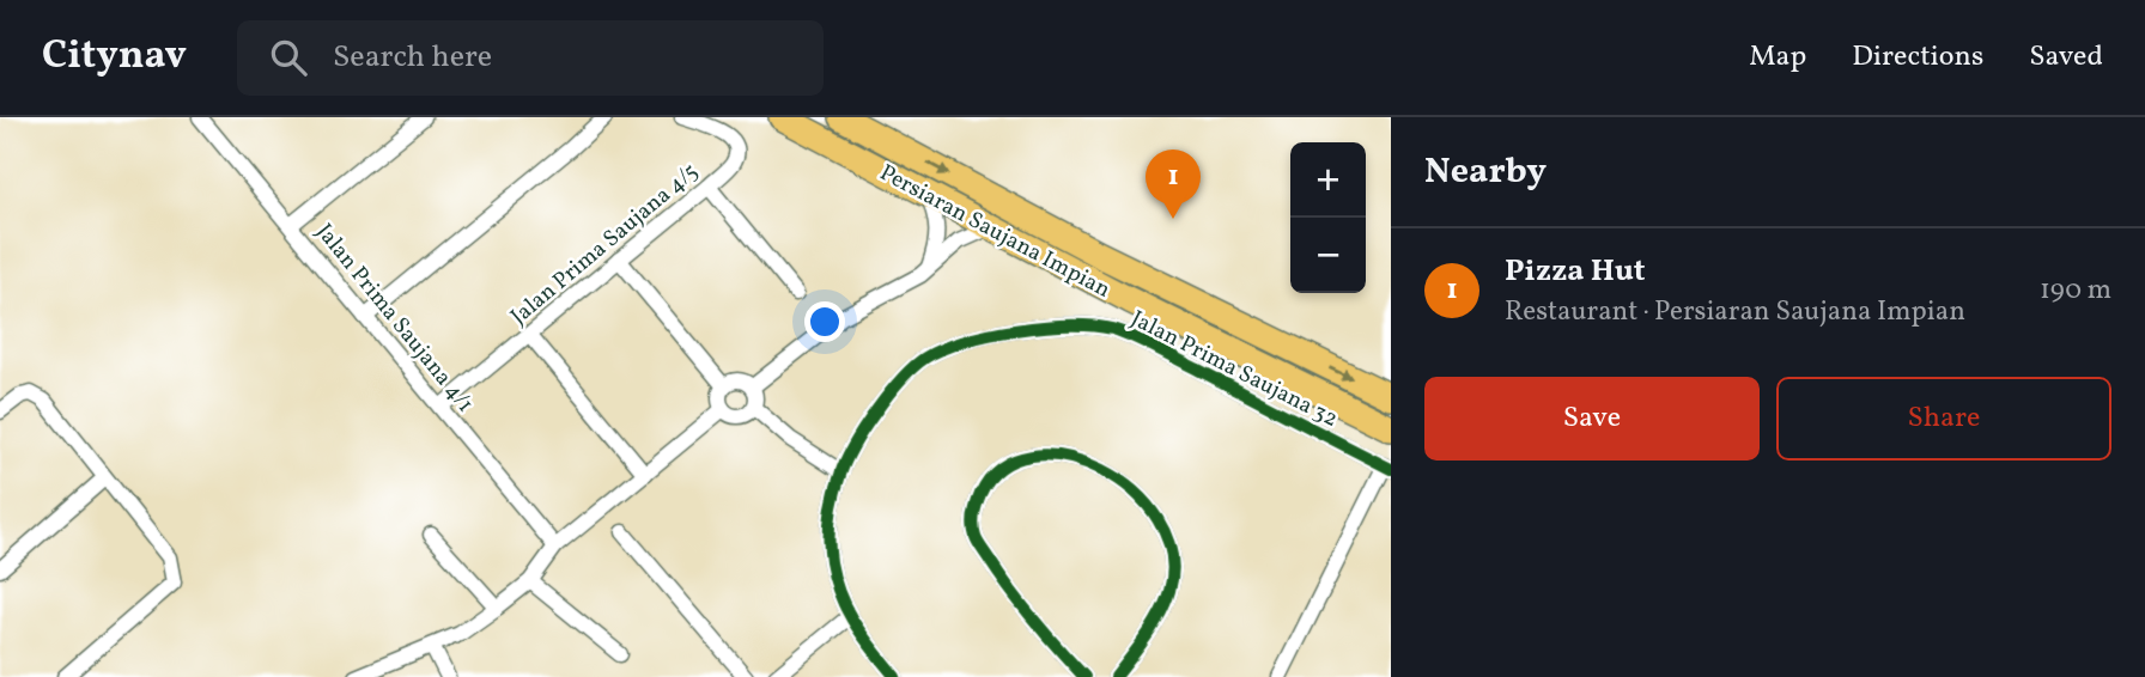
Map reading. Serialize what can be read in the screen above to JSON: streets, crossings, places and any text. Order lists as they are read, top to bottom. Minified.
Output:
{"streets":{"highway":["Persiaran Saujana Impian"],"street":["Jalan Prima Saujana 4/5","Jalan Prima Saujana 4/1","Jalan Prima Saujana 32"]},"crossings":[["Jalan Prima Saujana 4/5","Jalan Prima Saujana 4/1"]],"page":{"header":"Citynav","search":"Search here","nav":["Map","Directions","Saved"],"heading":"Nearby","map_buttons":["+","−"],"pins":"1","list":[{"mark":"1","name":"Pizza Hut","note":"Restaurant · Persiaran Saujana Impian","value":"190 m"}],"buttons":["Save","Share"]}}
